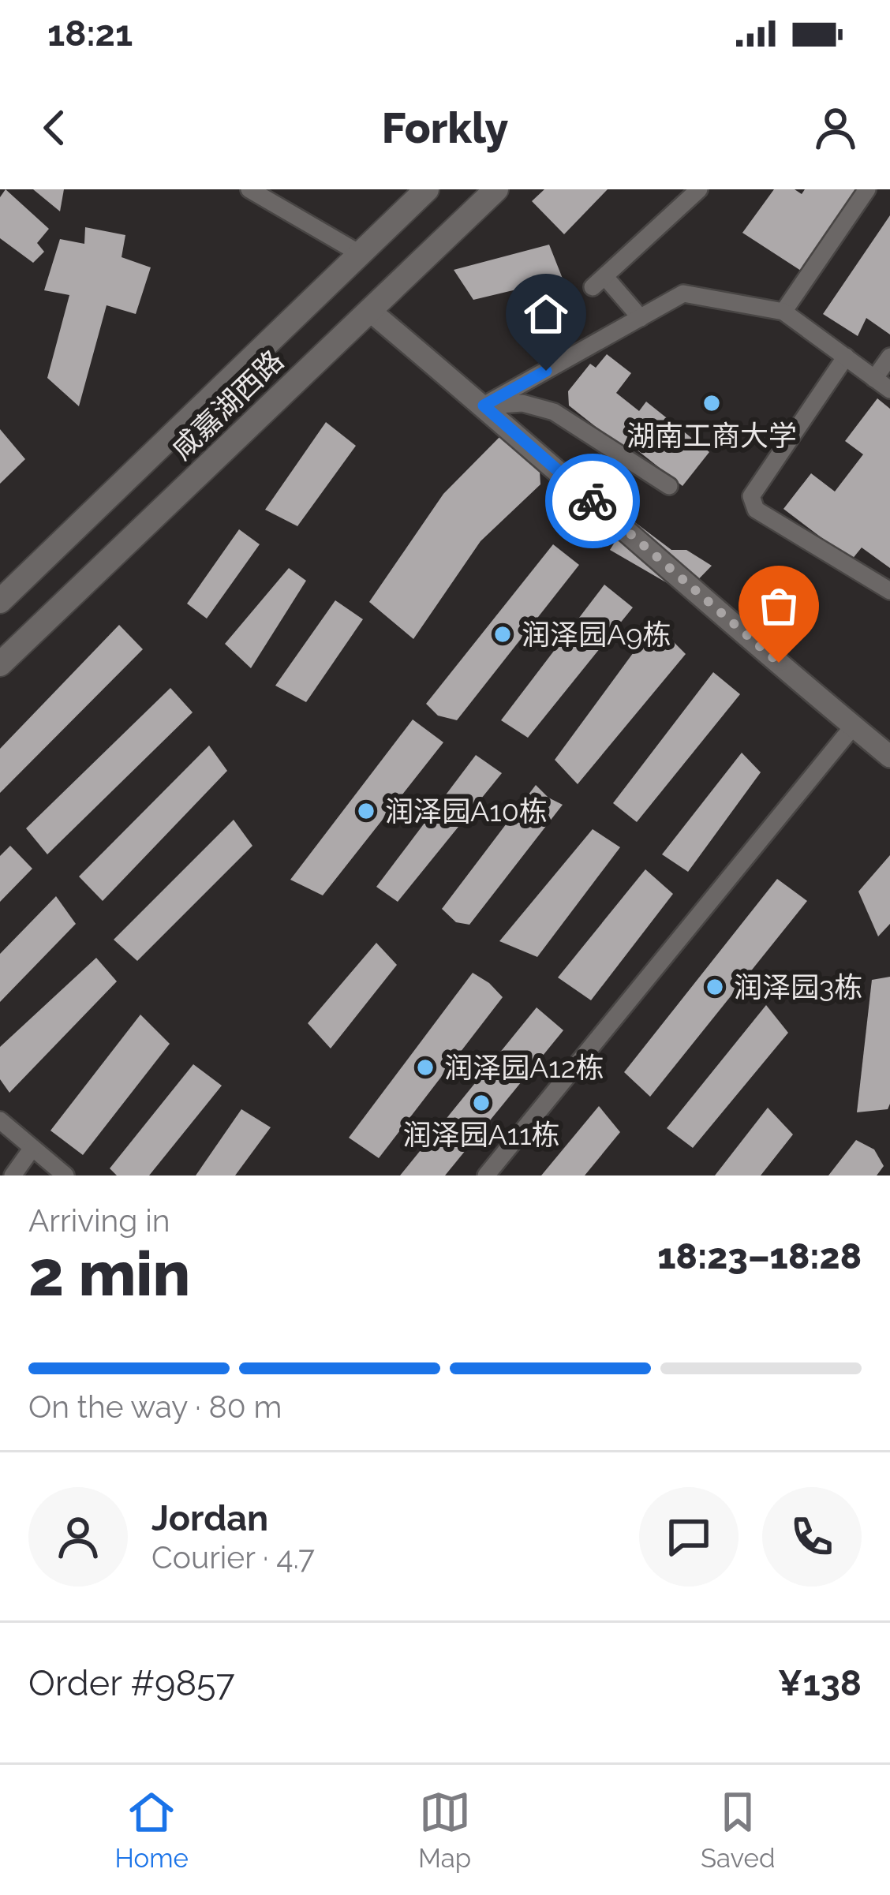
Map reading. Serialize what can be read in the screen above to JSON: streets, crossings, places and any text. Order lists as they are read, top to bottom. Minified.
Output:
{"streets":{"main road":["咸嘉湖西路"]},"places":["湖南工商大学","润泽园A9栋","润泽园A10栋","润泽园3栋","润泽园A12栋","润泽园A11栋"],"page":{"status":"18:21","header":"Forkly","heading":["2 min","Arriving in","18:23–18:28"],"panel":["Jordan","Courier · 4.7","Order #9857","¥138"],"bar":"On the way · 80 m","tabs":["Home","Map","Saved"]}}
